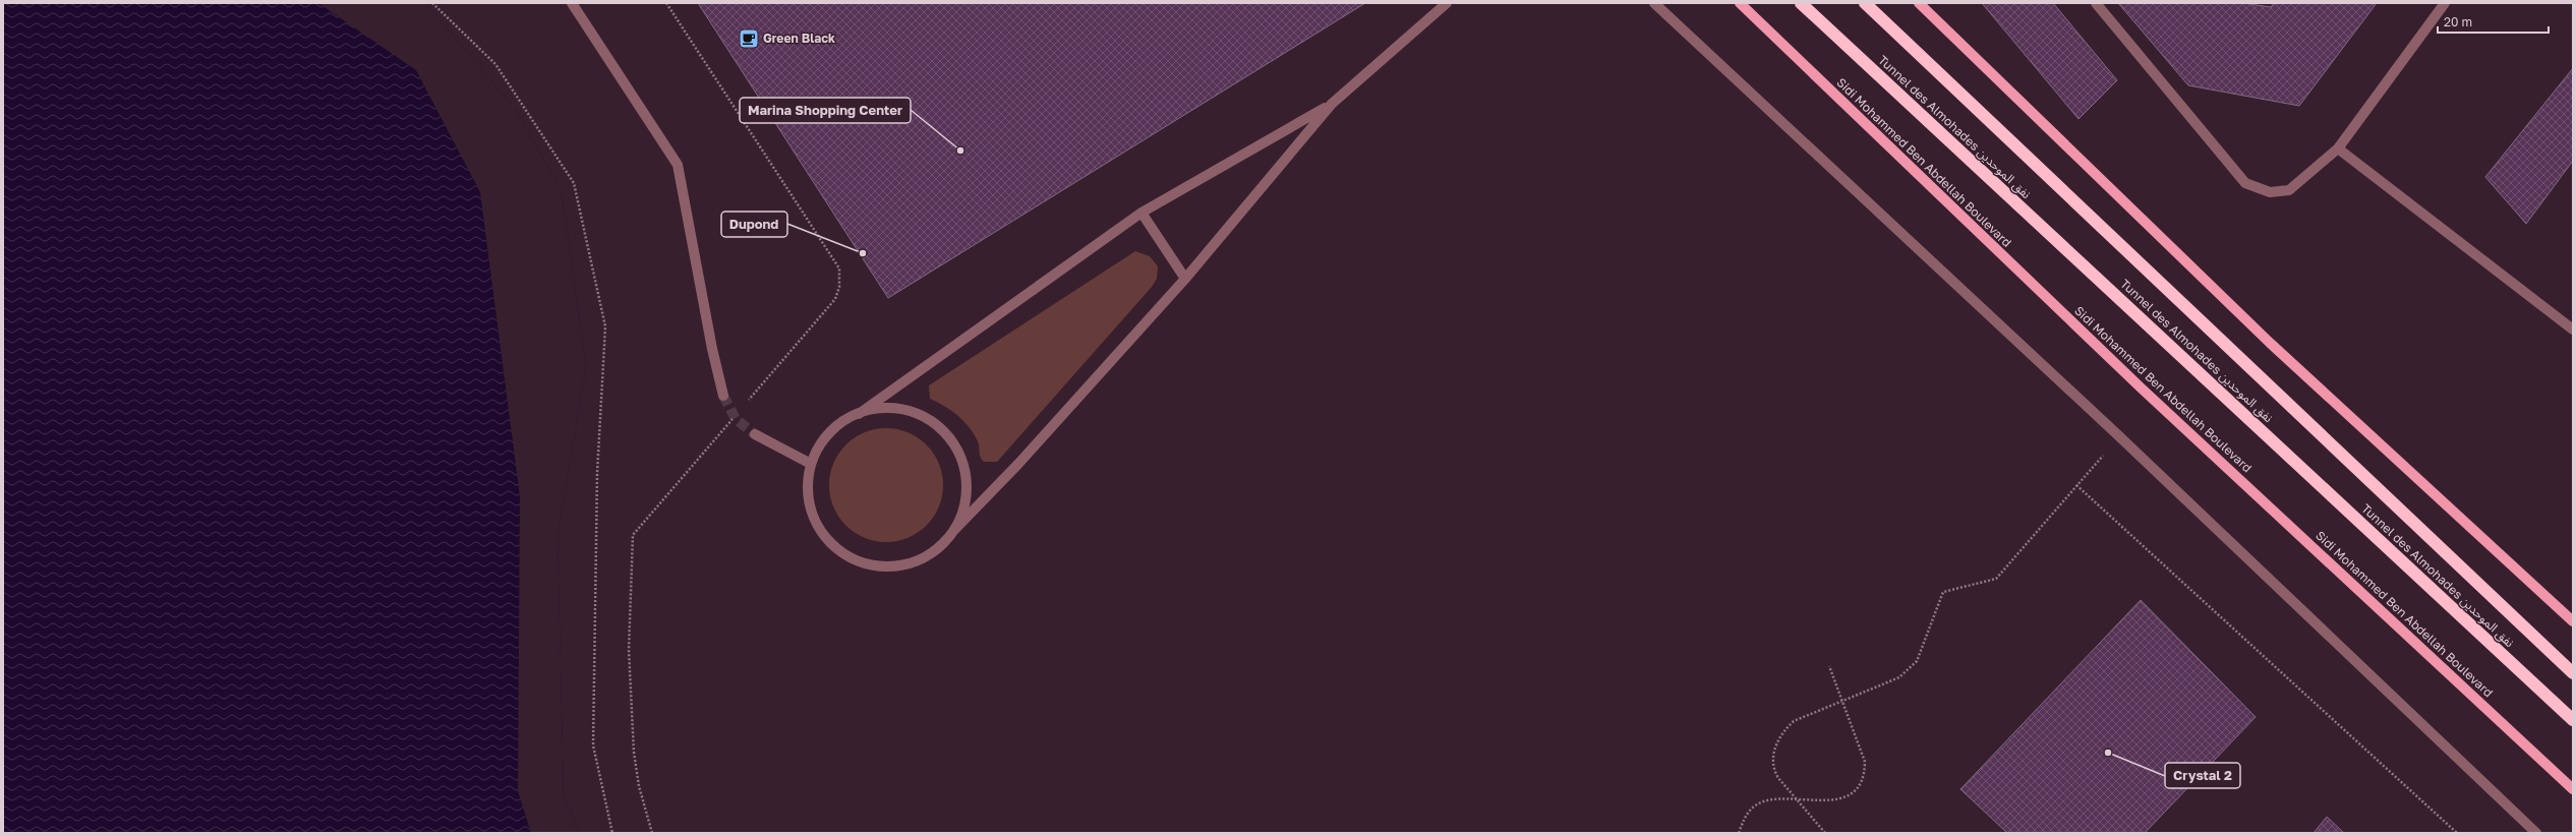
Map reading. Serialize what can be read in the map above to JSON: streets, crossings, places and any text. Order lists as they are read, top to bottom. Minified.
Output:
{"streets":{"highway":["Tunnel des Almohades نفق الموحدين"],"main road":["Sidi Mohammed Ben Abdellah Boulevard"]},"places":{"cafe":["Green Black"],"other":["Marina Shopping Center","Dupond","Crystal 2"]},"scale_bar":"20 m"}
